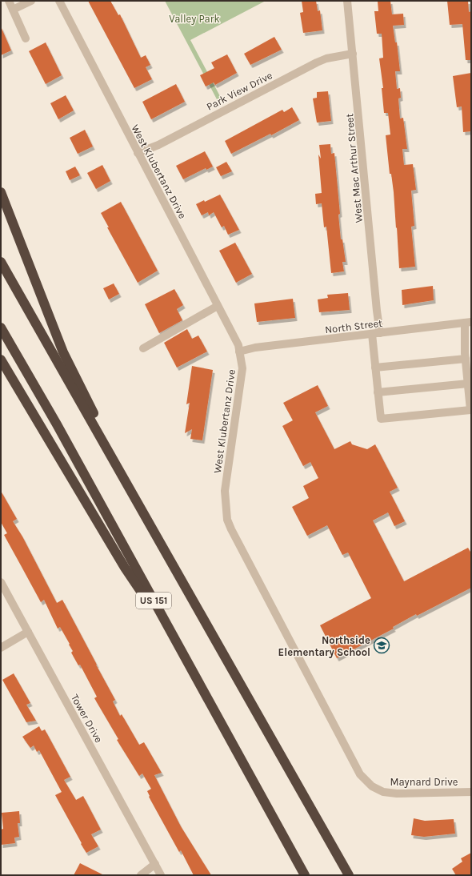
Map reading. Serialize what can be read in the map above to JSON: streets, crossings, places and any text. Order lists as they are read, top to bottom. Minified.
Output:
{"streets":{"highway":["US 151"],"street":["Park View Drive","West Mac Arthur Street","West Klubertanz Drive","North Street","Tower Drive","Maynard Drive"]},"crossings":[["Park View Drive","West Mac Arthur Street"],["Park View Drive","West Klubertanz Drive"],["West Mac Arthur Street","North Street"],["West Klubertanz Drive","North Street"],["West Klubertanz Drive","Maynard Drive"]],"parks":["Valley Park"],"places":{"school or university":["Northside Elementary School"]}}
